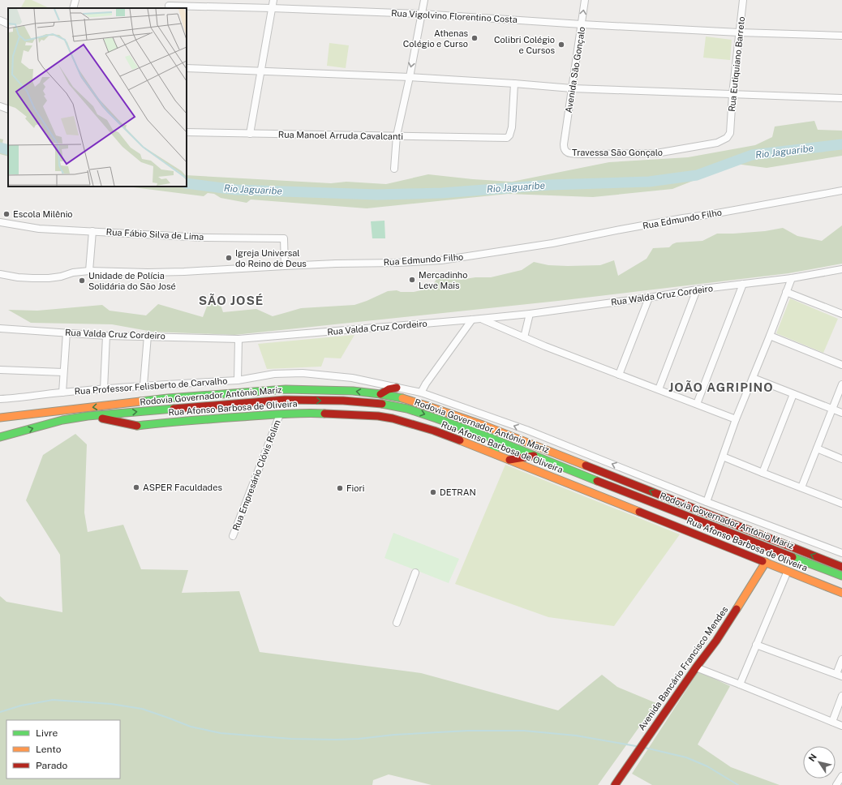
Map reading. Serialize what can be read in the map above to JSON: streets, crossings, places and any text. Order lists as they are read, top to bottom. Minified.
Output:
{"streets":{"main road":["Rodovia Governador Antônio Mariz","Rua Afonso Barbosa de Oliveira","Avenida Bancário Francisco Mendes"],"street":["Rua Vigolvino Florentino Costa","Rua Eutiquiano Barreto","Avenida São Gonçalo","Rua Manoel Arruda Cavalcanti","Travessa São Gonçalo","Rua Edmundo Filho","Rua Fábio Silva de Lima","Rua Walda Cruz Cordeiro","Rua Valda Cruz Cordeiro","Rua Professor Felisberto de Carvalho","Rua Empresário Clóvis Rolim"]},"crossings":[["Rua Vigolvino Florentino Costa","Rua Eutiquiano Barreto"],["Rua Vigolvino Florentino Costa","Avenida São Gonçalo"],["Rua Eutiquiano Barreto","Travessa São Gonçalo"],["Avenida São Gonçalo","Travessa São Gonçalo"],["Rua Edmundo Filho","Rua Fábio Silva de Lima"],["Rua Walda Cruz Cordeiro","Rua Valda Cruz Cordeiro"],["Rua Valda Cruz Cordeiro","Rua Professor Felisberto de Carvalho"],["Rodovia Governador Antônio Mariz","Rua Afonso Barbosa de Oliveira"],["Rua Afonso Barbosa de Oliveira","Rua Empresário Clóvis Rolim"],["Rua Afonso Barbosa de Oliveira","Avenida Bancário Francisco Mendes"]],"districts":["SÃO JOSÉ","JOÃO AGRIPINO"],"water":["Rio Jaguaribe"],"places":["Athenas Colégio e Curso","Colibri Colégio e Cursos","Escola Milênio","Igreja Universal do Reino de Deus","Mercadinho Leve Mais","Unidade de Polícia Solidária do São José","ASPER Faculdades","Fiori","DETRAN"],"legend":["Livre","Lento","Parado"],"north":"top left"}
